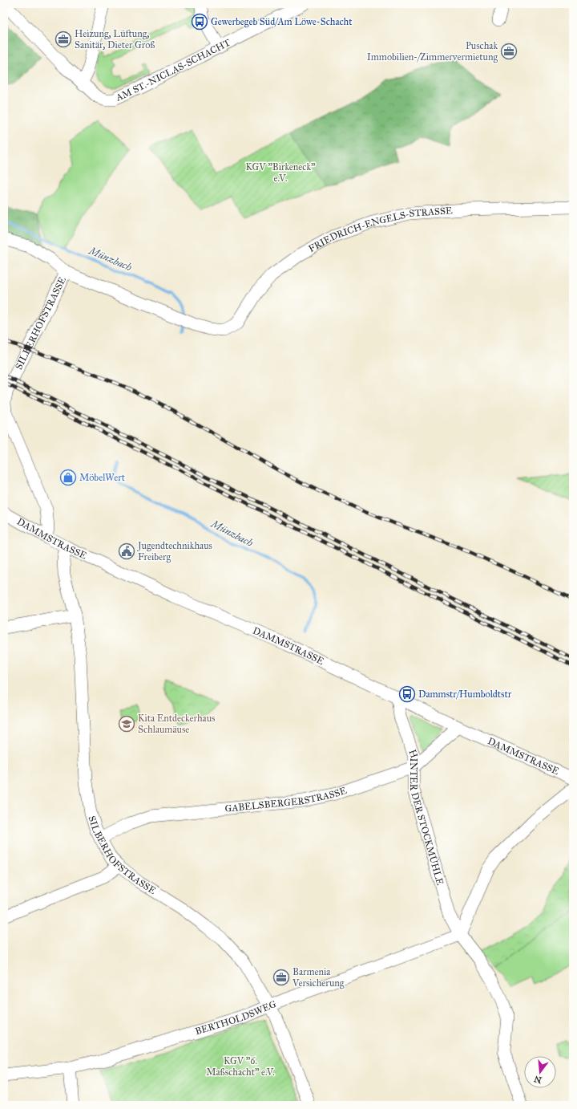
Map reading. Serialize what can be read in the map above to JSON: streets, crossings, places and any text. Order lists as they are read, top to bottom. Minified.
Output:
{"streets":{"street":["AM ST.-NICLAS-SCHACHT","FRIEDRICH-ENGELS-STRASSE","SILBERHOFSTRASSE","DAMMSTRASSE","GABELSBERGERSTRASSE","HINTER DER STOCKMÜHLE","BERTHOLDSWEG"]},"crossings":[["FRIEDRICH-ENGELS-STRASSE","SILBERHOFSTRASSE"],["SILBERHOFSTRASSE","DAMMSTRASSE"],["SILBERHOFSTRASSE","GABELSBERGERSTRASSE"],["SILBERHOFSTRASSE","BERTHOLDSWEG"],["DAMMSTRASSE","GABELSBERGERSTRASSE"],["DAMMSTRASSE","HINTER DER STOCKMÜHLE"],["GABELSBERGERSTRASSE","HINTER DER STOCKMÜHLE"],["HINTER DER STOCKMÜHLE","BERTHOLDSWEG"]],"water":["Münzbach"],"parks":["KGV \"Birkeneck\" e.V.","KGV \"6. Maßschacht\" e.V."],"places":{"bus stop":["Gewerbegeb Süd/Am Löwe-Schacht","Dammstr/Humboldtstr"],"office":["Heizung, Lüftung, Sanitär, Dieter Groß","Puschak Immobilien-/Zimmervermietung","Barmenia Versicherung"],"shop":["MöbelWert"],"public building":["Jugendtechnikhaus Freiberg"],"school or university":["Kita Entdeckerhaus Schlaumäuse"]},"north":"bottom"}
